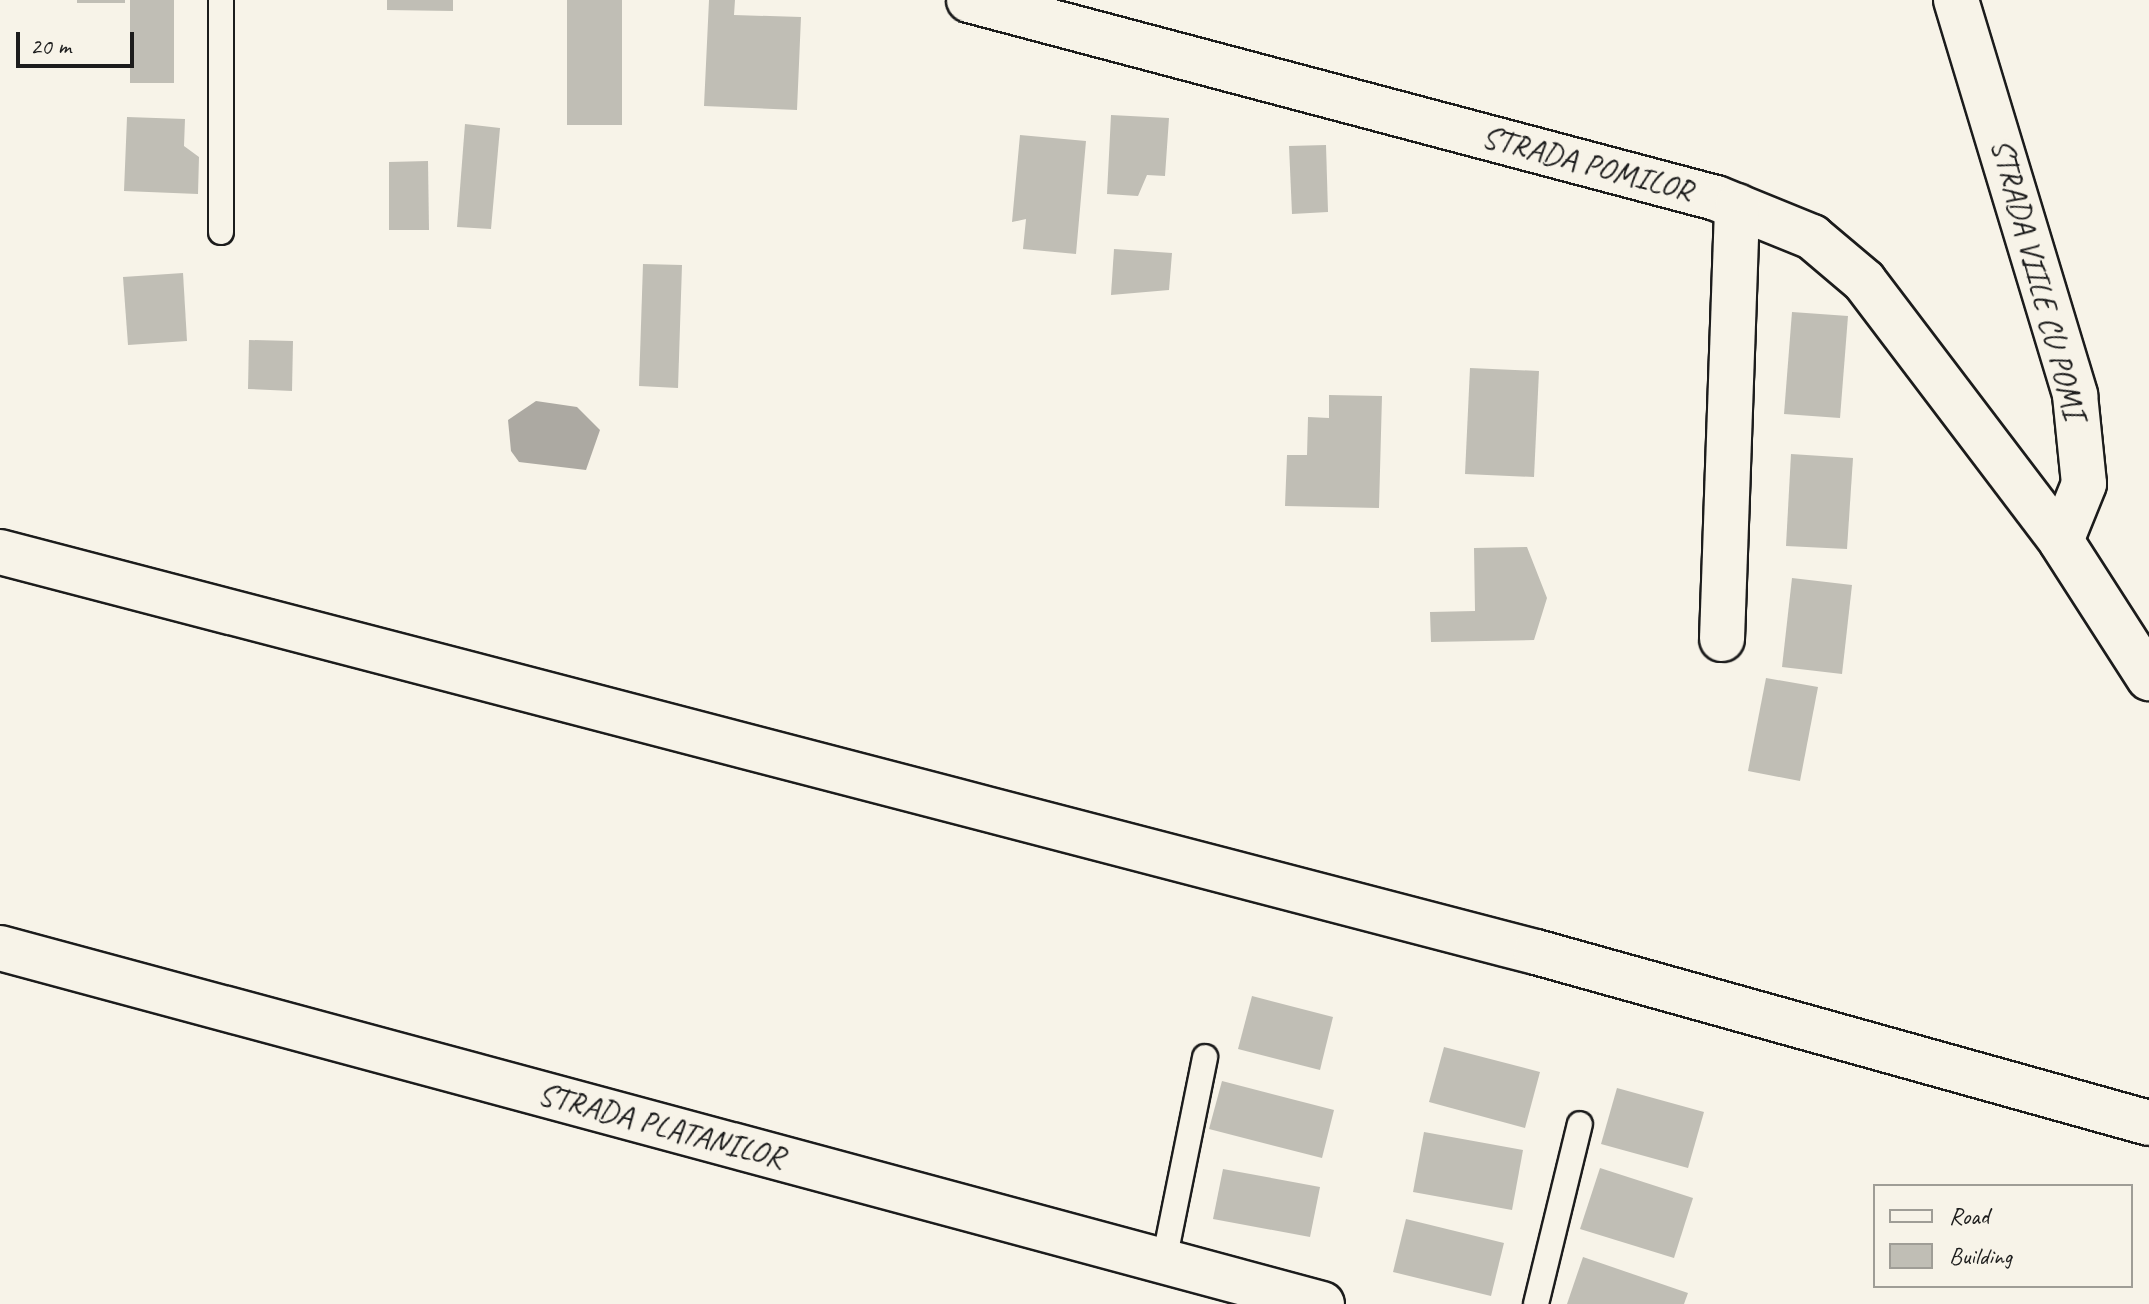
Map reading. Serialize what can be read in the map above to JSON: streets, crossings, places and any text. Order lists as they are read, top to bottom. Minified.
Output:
{"streets":{"street":["STRADA POMILOR","STRADA VIILE CU POMI","STRADA PLATANILOR"]},"crossings":[["STRADA POMILOR","STRADA VIILE CU POMI"]],"legend":["Road","Building"],"scale_bar":"20 m"}
